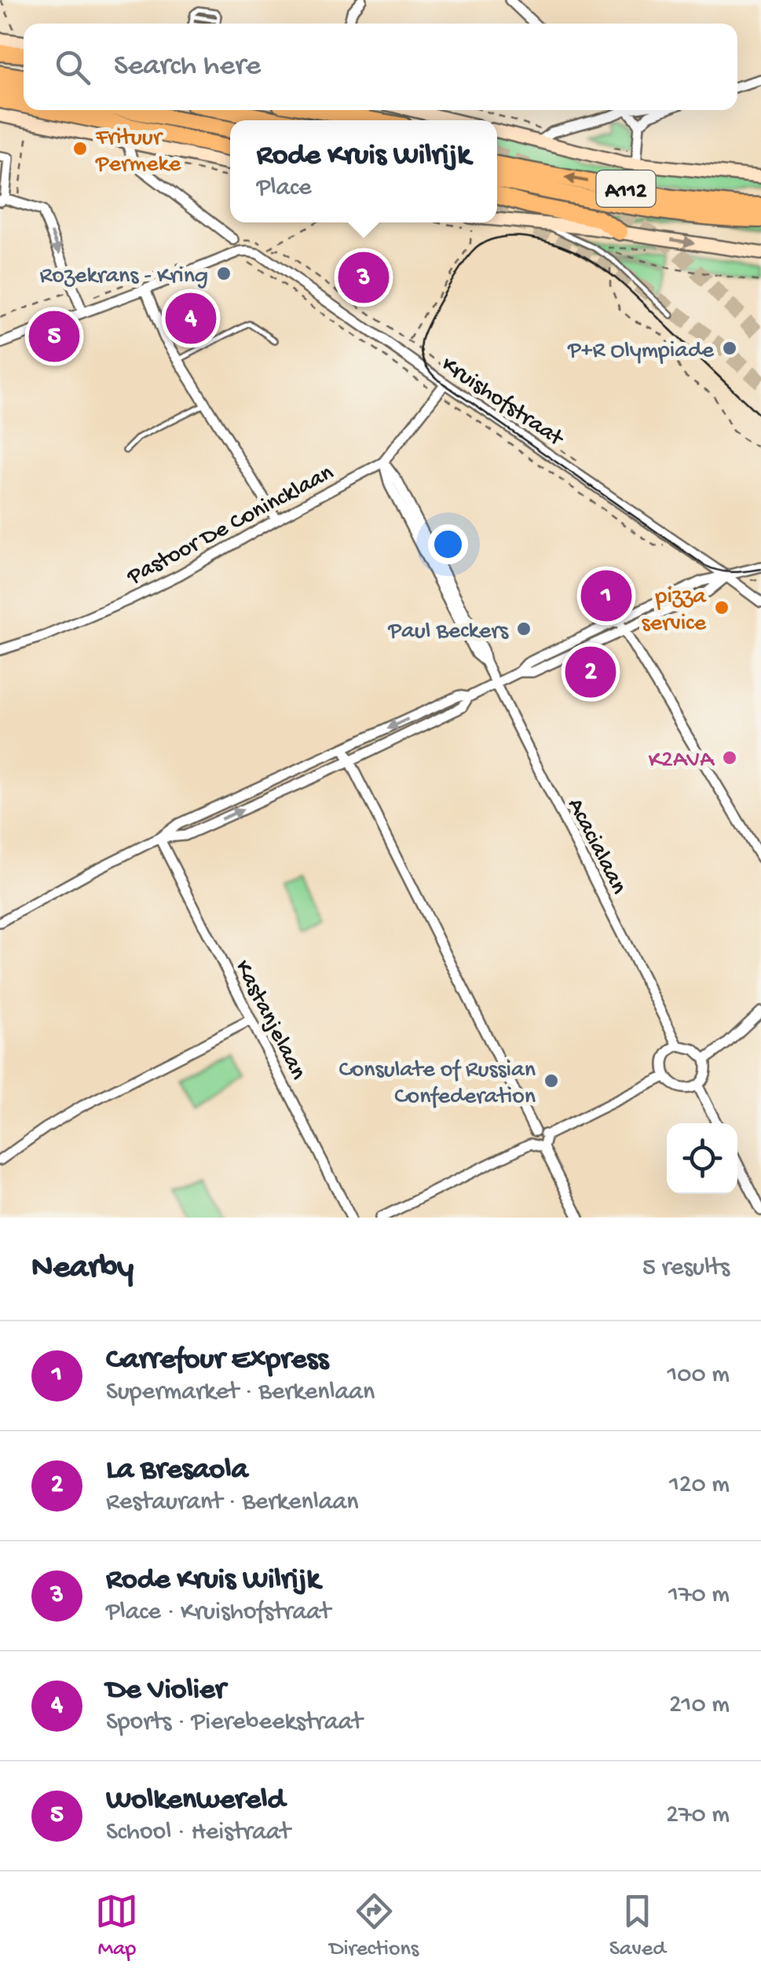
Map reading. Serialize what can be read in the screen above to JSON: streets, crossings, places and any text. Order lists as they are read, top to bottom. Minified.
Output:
{"streets":{"highway":["A112"],"street":["Kruishofstraat","Pastoor De Conincklaan","Acacialaan","Kastanjelaan"]},"crossings":[["Kruishofstraat","Pastoor De Conincklaan"],["Pastoor De Conincklaan","Acacialaan"]],"places":["Frituur Permeke","Rozekrans - Kring","P+R Olympiade","pizza service","Paul Beckers","K2AVA","Consulate of Russian Confederation"],"page":{"search":"Search here","popup":["Rode Kruis Wilrijk","Place"],"pins":["3","4","5","1","2"],"heading":["Nearby","5 results"],"list":[{"mark":"1","name":"Carrefour Express","note":"Supermarket · Berkenlaan","value":"100 m"},{"mark":"2","name":"La Bresaola","note":"Restaurant · Berkenlaan","value":"120 m"},{"mark":"3","name":"Rode Kruis Wilrijk","note":"Place · Kruishofstraat","value":"170 m"},{"mark":"4","name":"De Violier","note":"Sports · Pierebeekstraat","value":"210 m"},{"mark":"5","name":"Wolkenwereld","note":"School · Heistraat","value":"270 m"}],"nav":["Map","Directions","Saved"]}}
